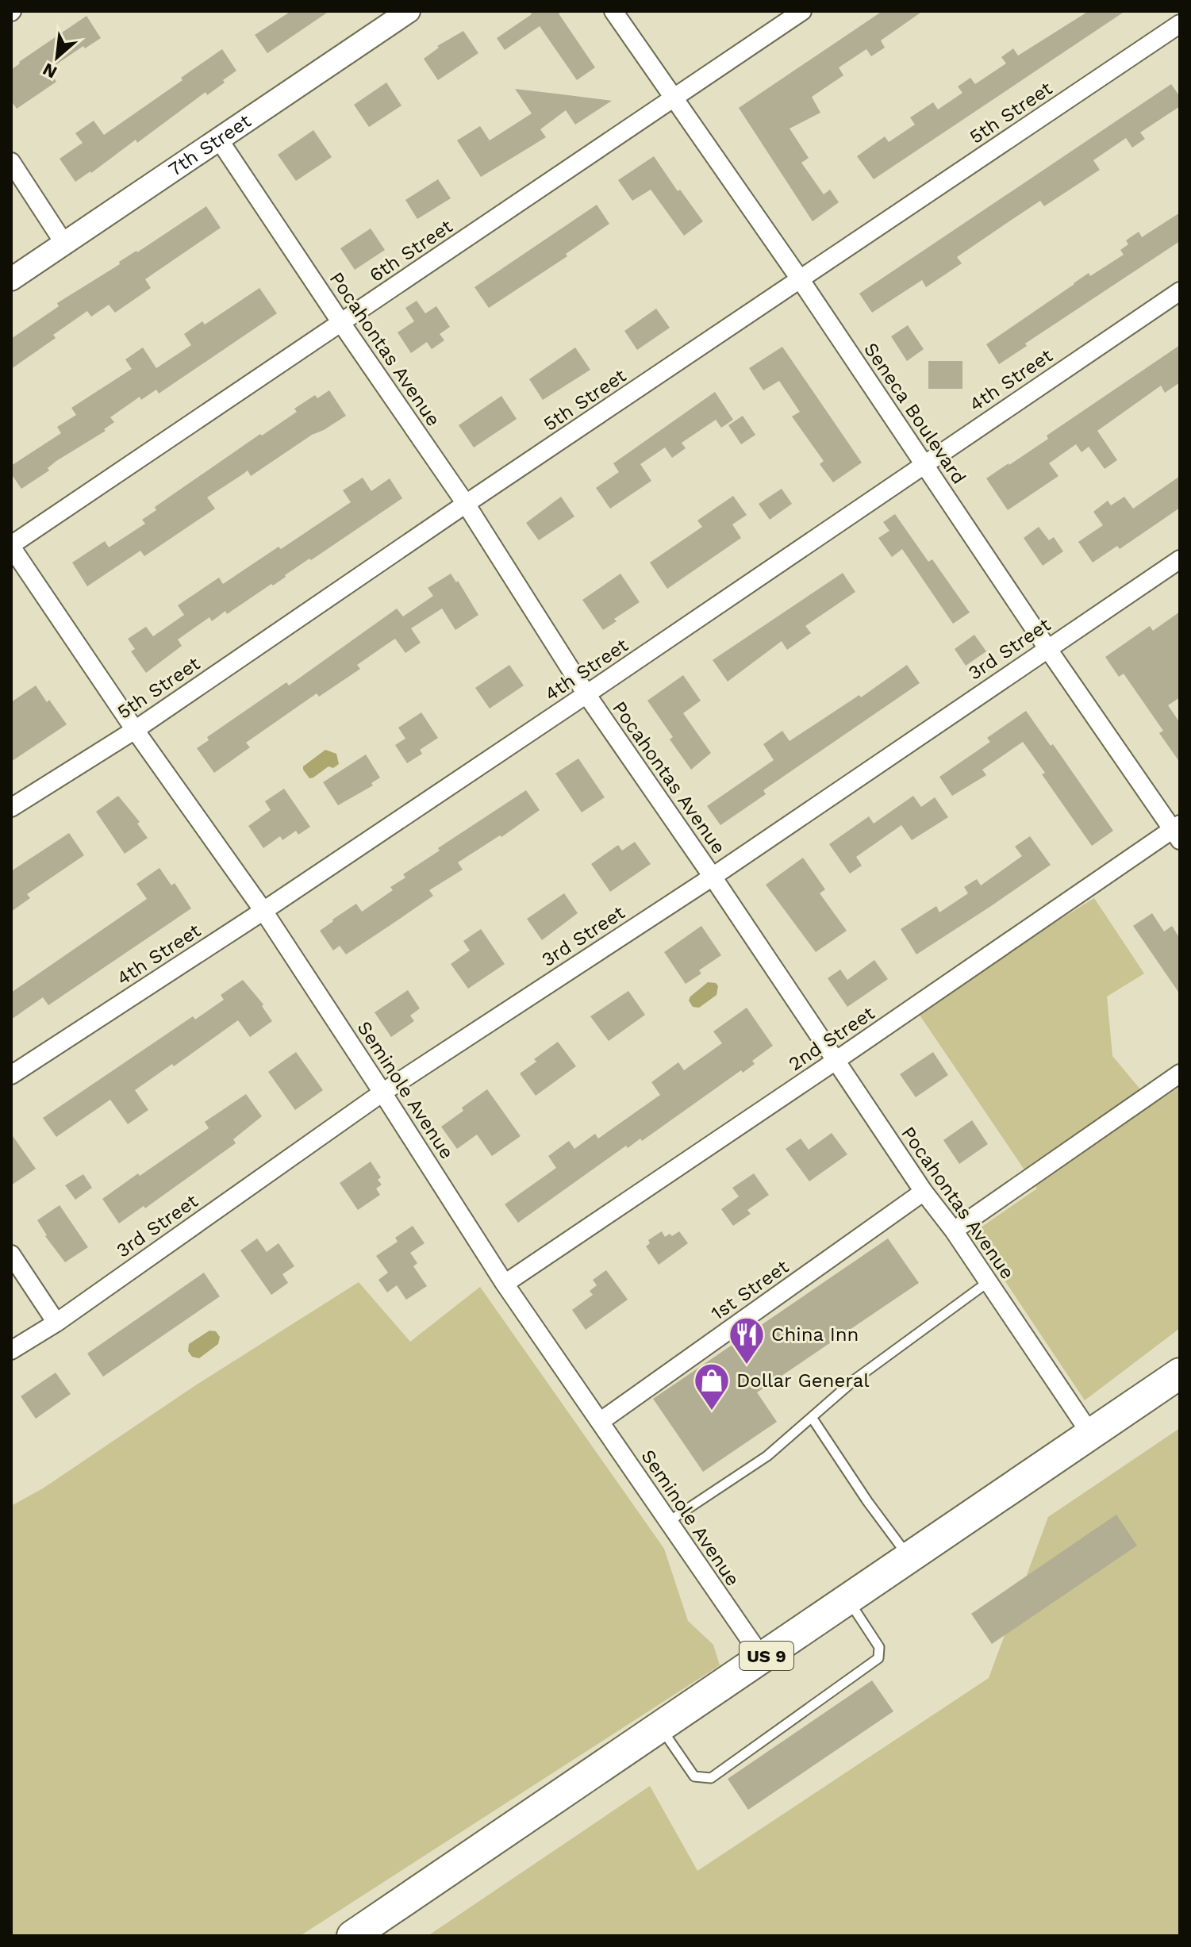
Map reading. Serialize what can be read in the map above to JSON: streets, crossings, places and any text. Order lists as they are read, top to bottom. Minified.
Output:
{"streets":{"highway":["US 9"],"street":["5th Street","7th Street","6th Street","Pocahontas Avenue","4th Street","Seneca Boulevard","3rd Street","2nd Street","Seminole Avenue","1st Street"]},"crossings":[["5th Street","Pocahontas Avenue"],["5th Street","Seneca Boulevard"],["5th Street","Seminole Avenue"],["7th Street","Pocahontas Avenue"],["6th Street","Pocahontas Avenue"],["6th Street","Seneca Boulevard"],["6th Street","Seminole Avenue"],["Pocahontas Avenue","4th Street"],["Pocahontas Avenue","3rd Street"],["Pocahontas Avenue","2nd Street"],["Pocahontas Avenue","1st Street"],["Pocahontas Avenue","US 9"],["4th Street","Seneca Boulevard"],["4th Street","Seminole Avenue"],["Seneca Boulevard","3rd Street"],["Seneca Boulevard","2nd Street"],["3rd Street","Seminole Avenue"],["2nd Street","Seminole Avenue"],["Seminole Avenue","1st Street"],["Seminole Avenue","US 9"]],"places":{"restaurant":["China Inn"],"shop":["Dollar General"]},"north":"bottom left"}
